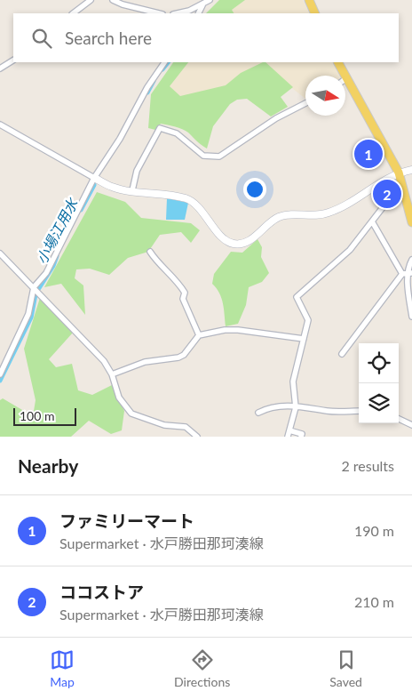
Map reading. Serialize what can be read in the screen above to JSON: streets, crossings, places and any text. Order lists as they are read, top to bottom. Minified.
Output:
{"water":["小場江用水"],"scale_bar":"100 m","north":"right","page":{"search":"Search here","pins":["1","2"],"scale":"100 m","heading":["Nearby","2 results"],"list":[{"mark":"1","name":"ファミリーマート","note":"Supermarket · 水戸勝田那珂湊線","value":"190 m"},{"mark":"2","name":"ココストア","note":"Supermarket · 水戸勝田那珂湊線","value":"210 m"}],"nav":["Map","Directions","Saved"]}}
